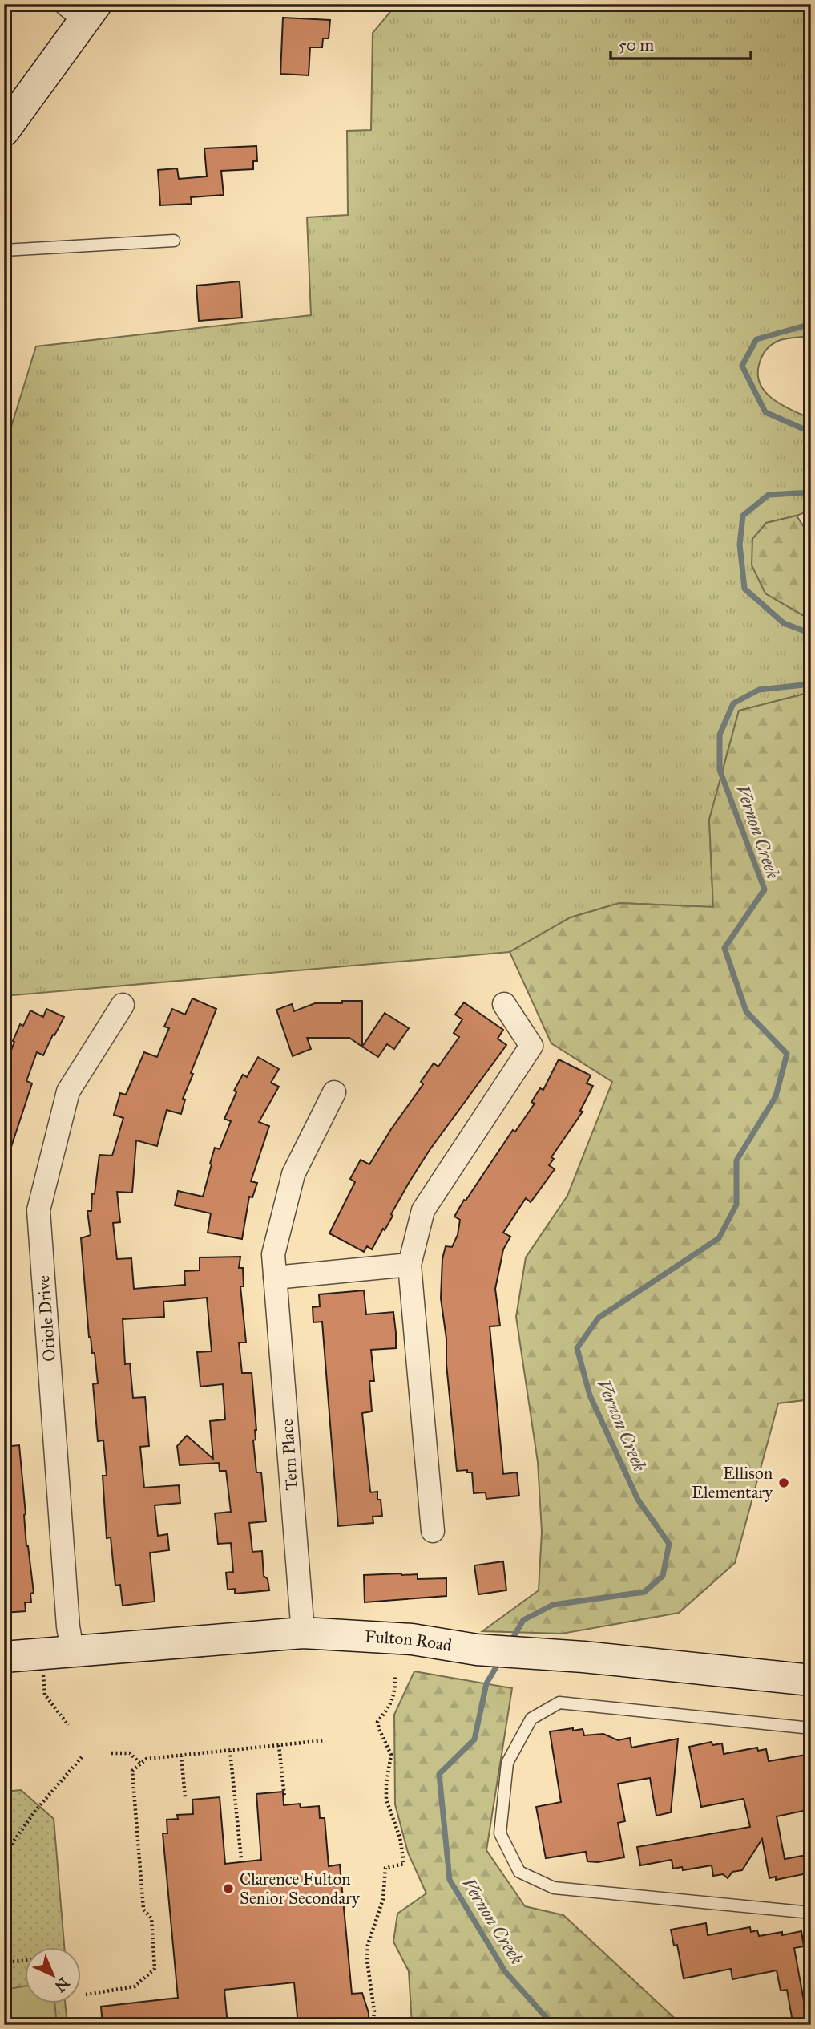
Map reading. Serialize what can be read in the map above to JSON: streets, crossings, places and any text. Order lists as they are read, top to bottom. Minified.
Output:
{"streets":{"street":["Oriole Drive","Tern Place","Fulton Road"]},"crossings":[["Oriole Drive","Fulton Road"],["Tern Place","Fulton Road"]],"water":["Vernon Creek"],"places":["Ellison Elementary","Clarence Fulton Senior Secondary"],"scale_bar":"50 m","north":"bottom right"}
